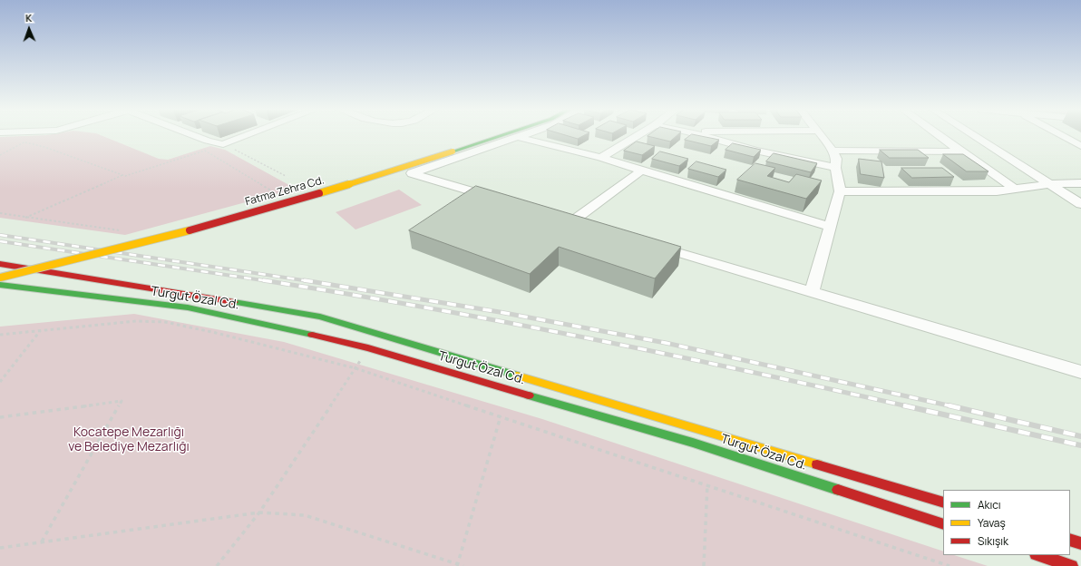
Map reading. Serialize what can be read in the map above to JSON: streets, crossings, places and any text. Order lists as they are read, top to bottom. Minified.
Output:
{"streets":{"main road":["Fatma Zehra Cd.","Turgut Özal Cd."]},"parks":["Kocatepe Mezarlığı ve Belediye Mezarlığı"],"legend":["Akıcı","Yavaş","Sıkışık"],"north":"top"}
